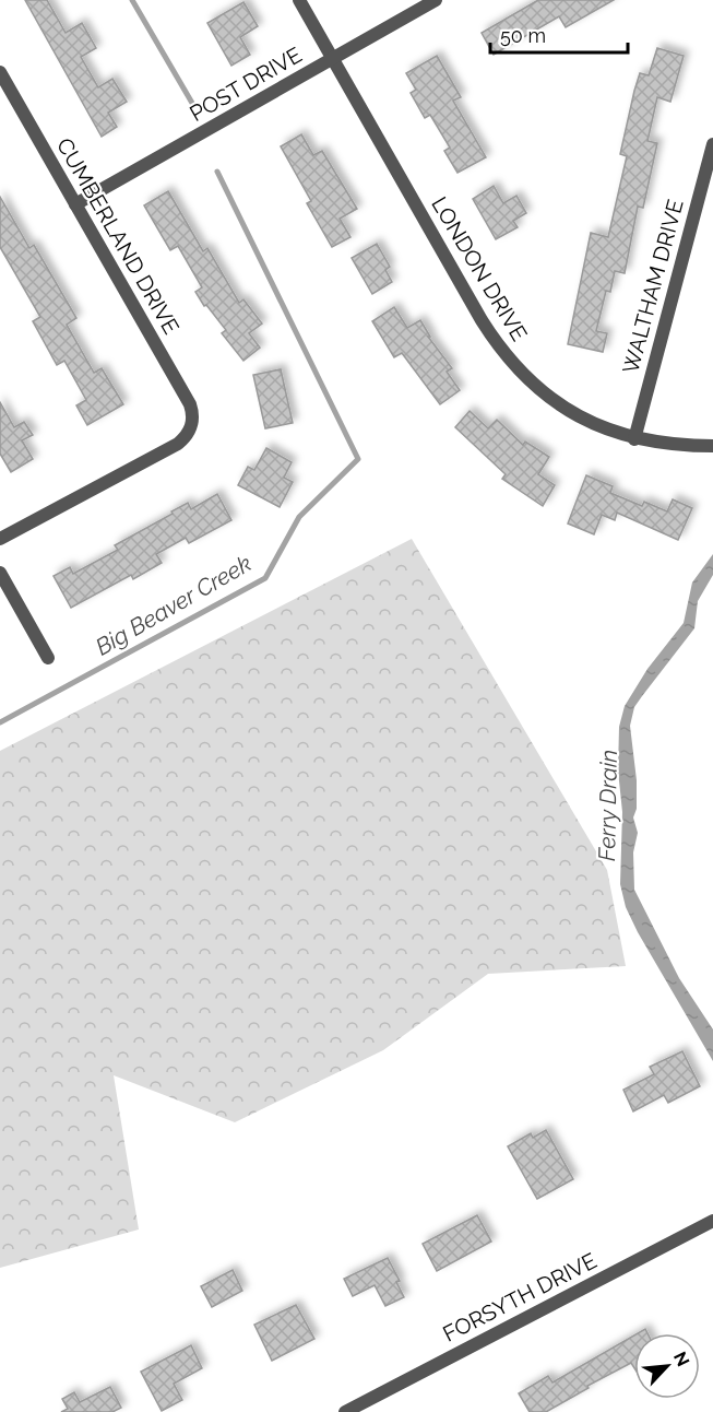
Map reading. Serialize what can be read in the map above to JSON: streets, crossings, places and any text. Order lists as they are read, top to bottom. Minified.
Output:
{"streets":{"street":["POST DRIVE","CUMBERLAND DRIVE","LONDON DRIVE","WALTHAM DRIVE","FORSYTH DRIVE"]},"crossings":[["POST DRIVE","CUMBERLAND DRIVE"],["POST DRIVE","LONDON DRIVE"],["LONDON DRIVE","WALTHAM DRIVE"]],"water":["Big Beaver Creek","Ferry Drain"],"scale_bar":"50 m","north":"top right"}
